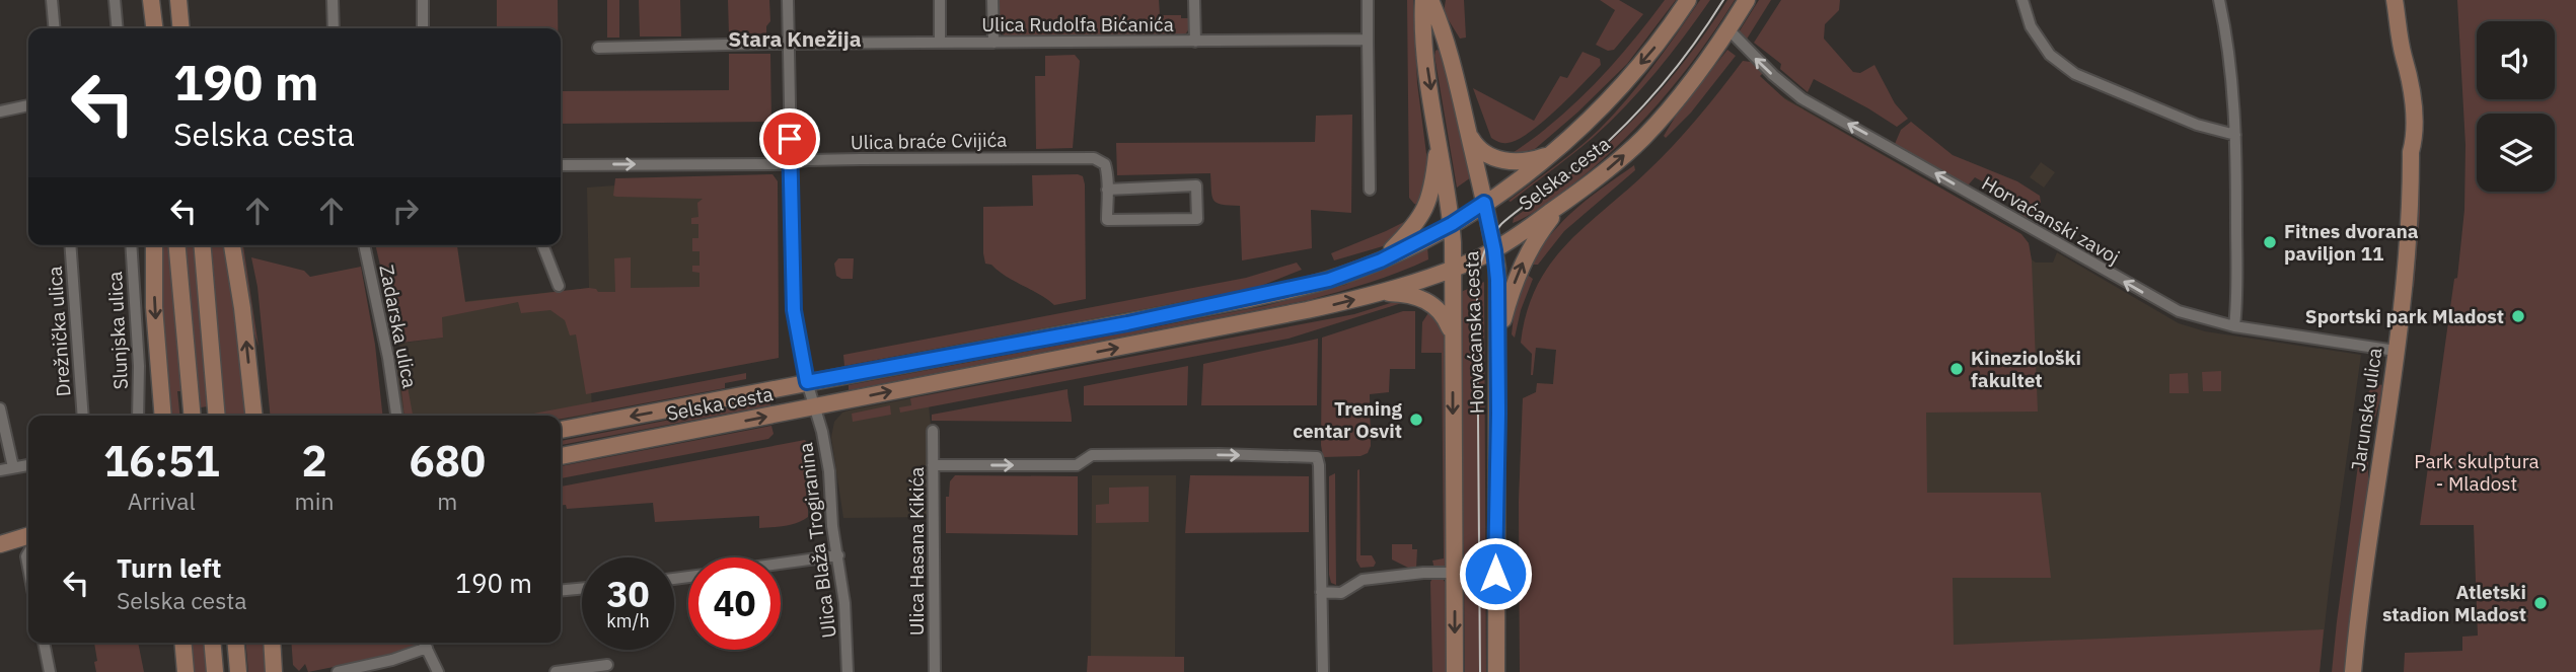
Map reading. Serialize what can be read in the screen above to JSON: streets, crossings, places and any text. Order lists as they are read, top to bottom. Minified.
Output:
{"streets":{"main road":["Selska cesta","Horvaćanska cesta","Jarunska ulica"],"street":["Ulica Rudolfa Bićanića","Ulica braće Cvijića","Horvaćanski zavoj","Zadarska ulica","Slunjska ulica","Drežnička ulica","Ulica Blaža Trogiranina","Ulica Hasana Kikića"]},"crossings":[["Ulica Rudolfa Bićanića","Ulica Blaža Trogiranina"],["Ulica braće Cvijića","Ulica Blaža Trogiranina"],["Selska cesta","Horvaćanski zavoj"],["Selska cesta","Horvaćanska cesta"],["Selska cesta","Ulica Blaža Trogiranina"],["Horvaćanski zavoj","Jarunska ulica"]],"one_way":["Horvaćanski zavoj"],"districts":["Stara Knežija"],"parks":["Park skulptura - Mladost"],"places":["Fitnes dvorana paviljon 11","Sportski park Mladost","Kineziološki fakultet","Trening centar Osvit","Atletski stadion Mladost"],"page":{"turn":["190 m","Selska cesta"],"eta":["16:51","Arrival","2","min","680","m"],"list":[{"name":"Turn left","note":"Selska cesta","value":"190 m"}],"speed":"30 km/h","limit":"40"}}
